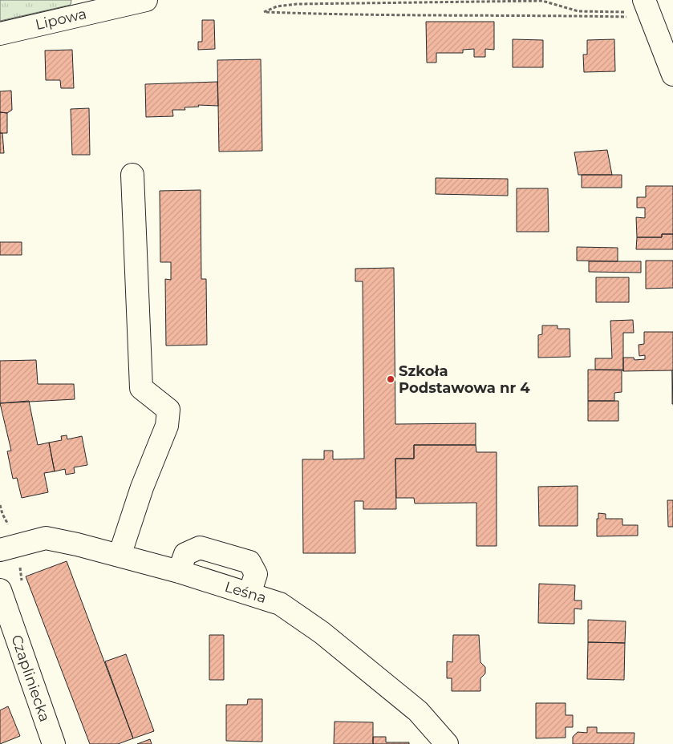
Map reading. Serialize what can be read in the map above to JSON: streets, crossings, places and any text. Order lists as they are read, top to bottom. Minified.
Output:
{"streets":{"street":["Lipowa","Leśna","Czapliniecka"]},"places":["Szkoła Podstawowa nr 4"]}
